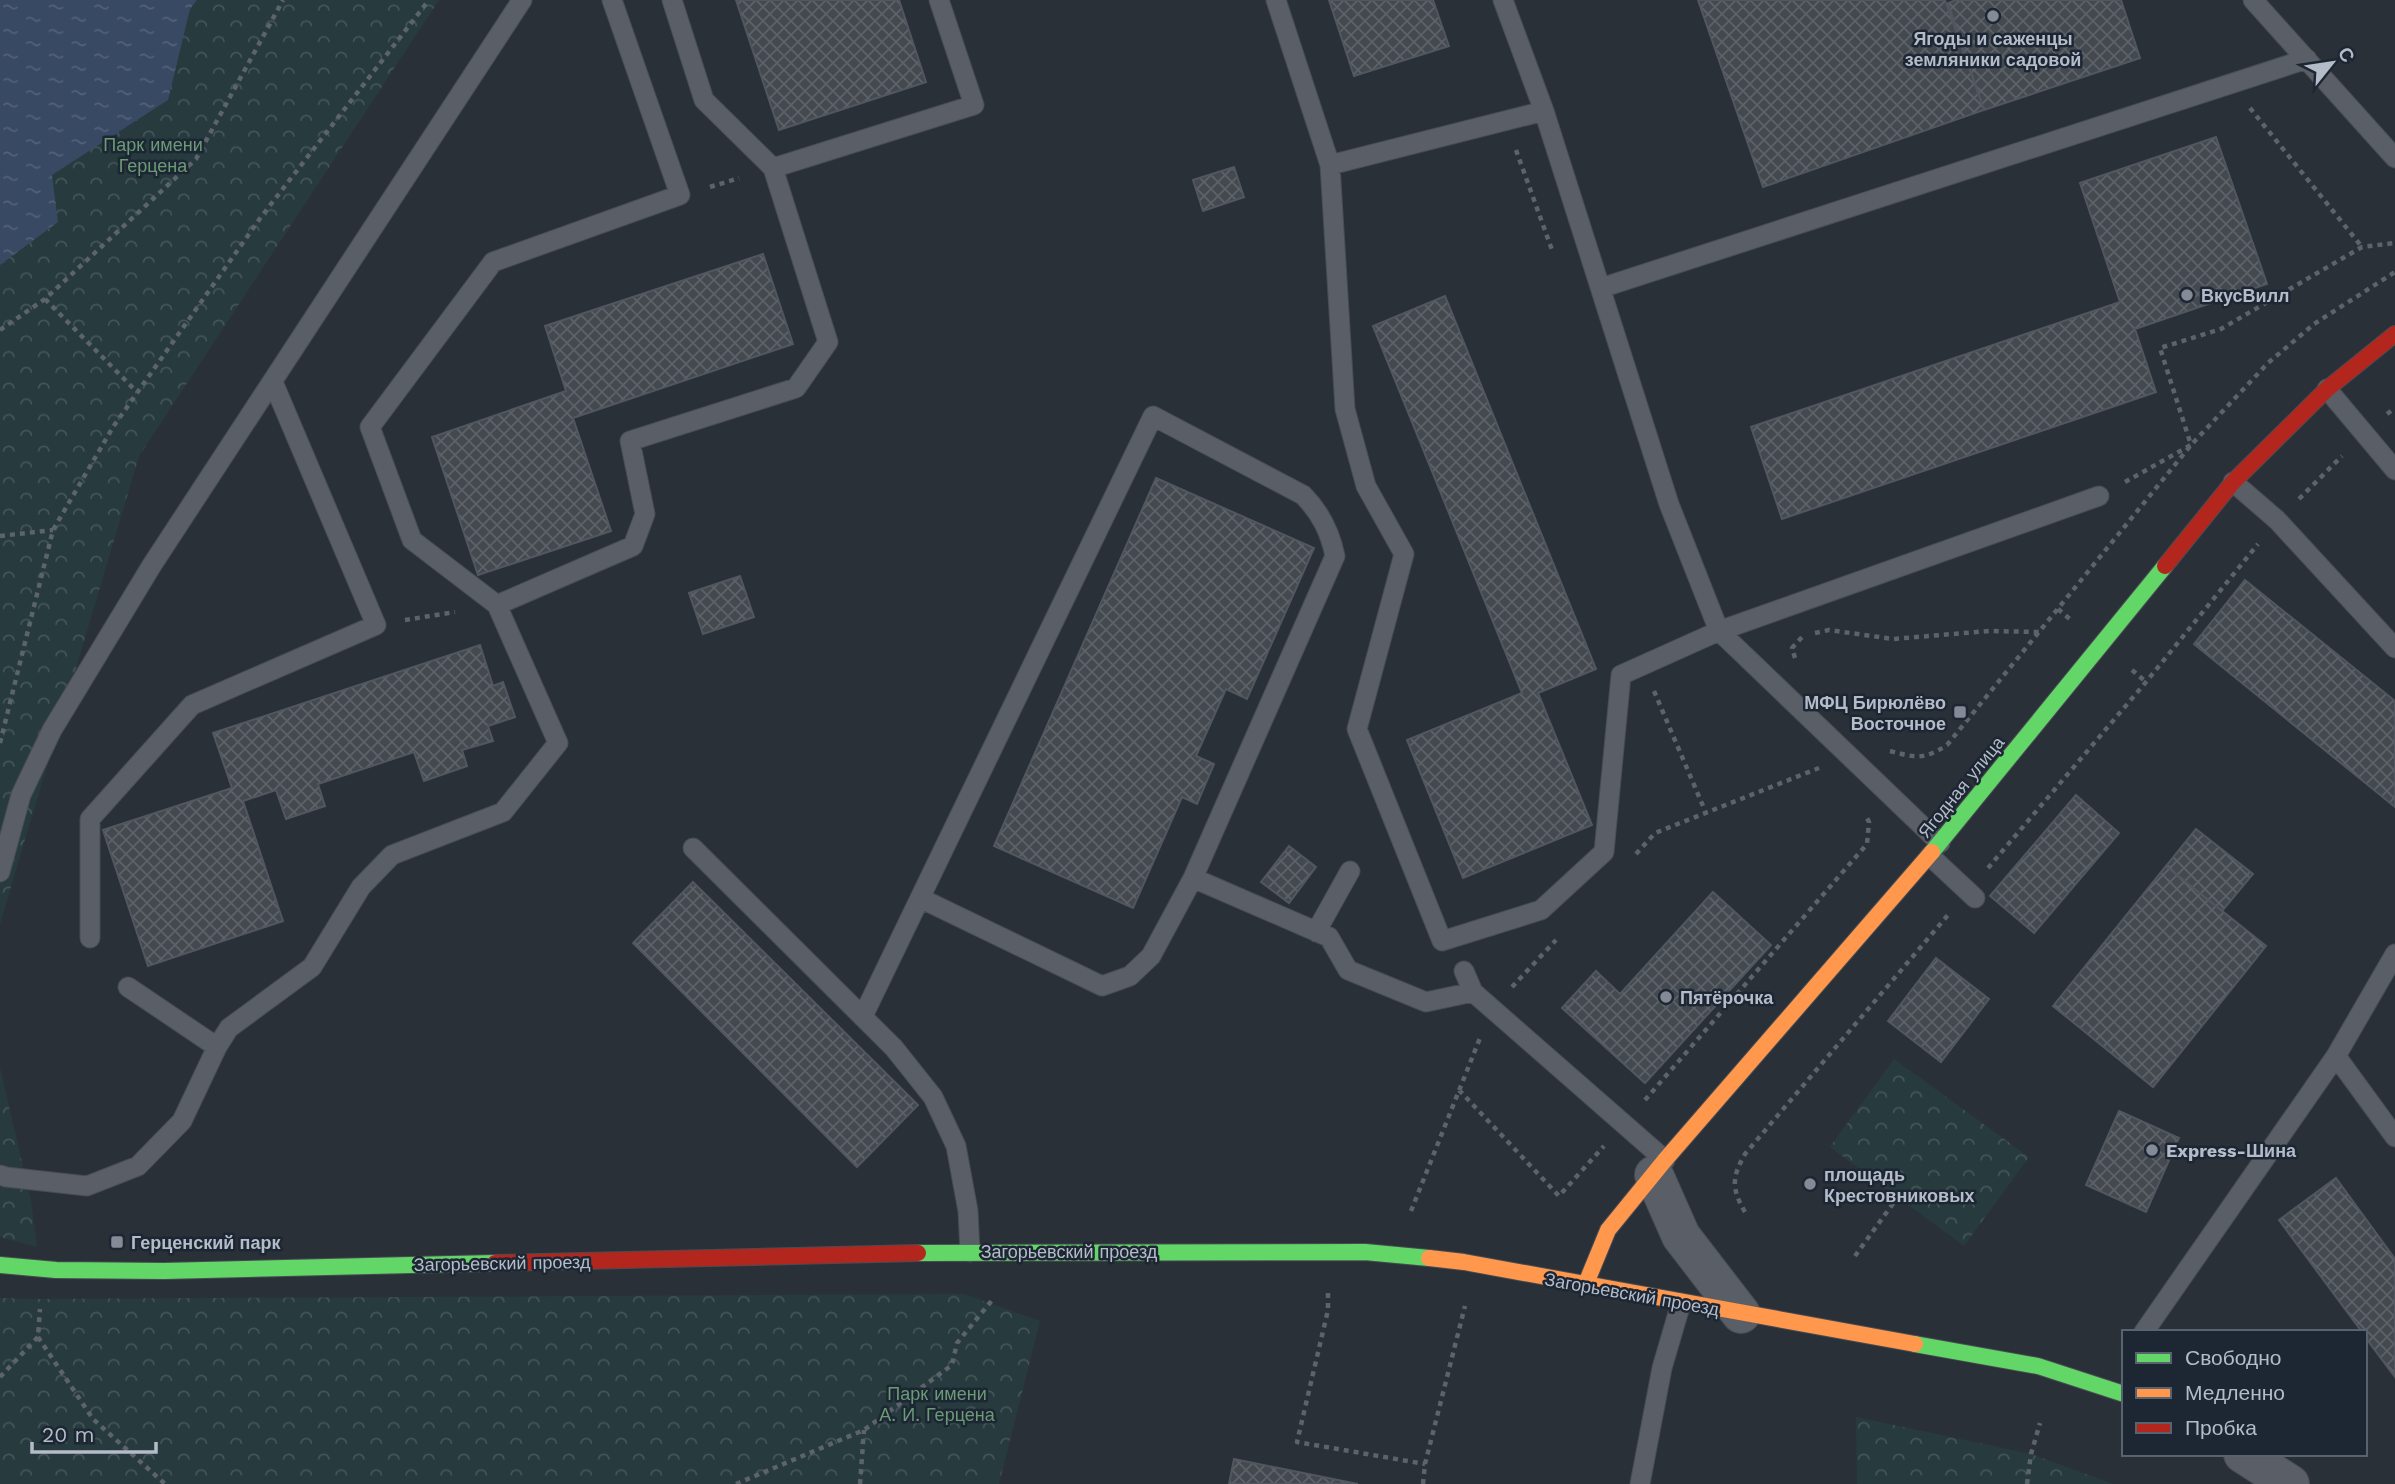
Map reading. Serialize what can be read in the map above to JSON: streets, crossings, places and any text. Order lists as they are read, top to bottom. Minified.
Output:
{"streets":{"street":["Ягодная улица","Загорьевский проезд"]},"crossings":[["Ягодная улица","Загорьевский проезд"]],"parks":["Парк имени Герцена","Парк имени А. И. Герцена"],"places":{"other":["Ягоды и саженцы земляники садовой","ВкусВилл","Пятёрочка","Express-Шина","площадь Крестовниковых"],"transit":["МФЦ Бирюлёво Восточное","Герценский парк"]},"legend":["Свободно","Медленно","Пробка"],"scale_bar":"20 m","north":"top right"}
